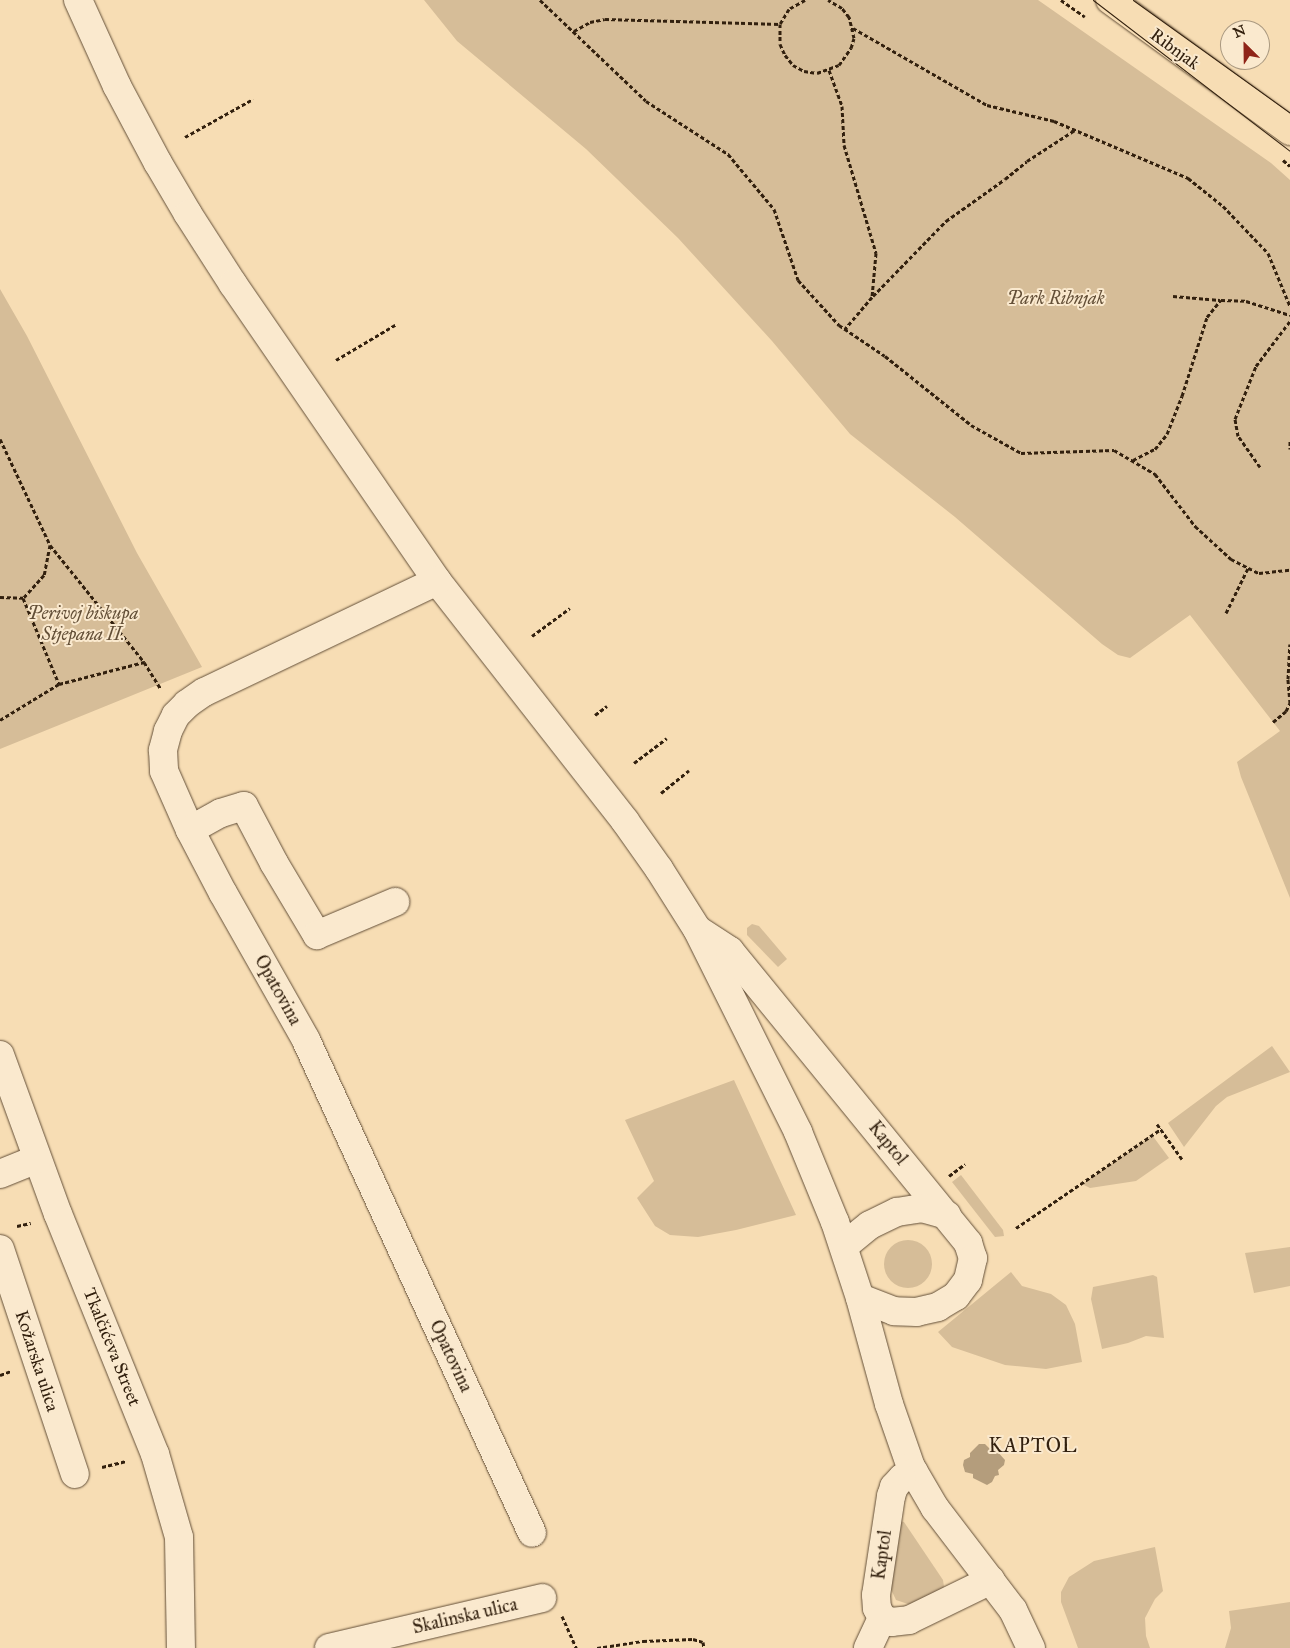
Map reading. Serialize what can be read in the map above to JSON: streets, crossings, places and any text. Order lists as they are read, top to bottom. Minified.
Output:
{"streets":{"main road":["Ribnjak"],"street":["Opatovina","Kaptol","Tkalčićeva Street","Kožarska ulica","Skalinska ulica"]},"districts":["KAPTOL"],"parks":["Park Ribnjak","Perivoj biskupa Stjepana II."],"north":"top left"}
